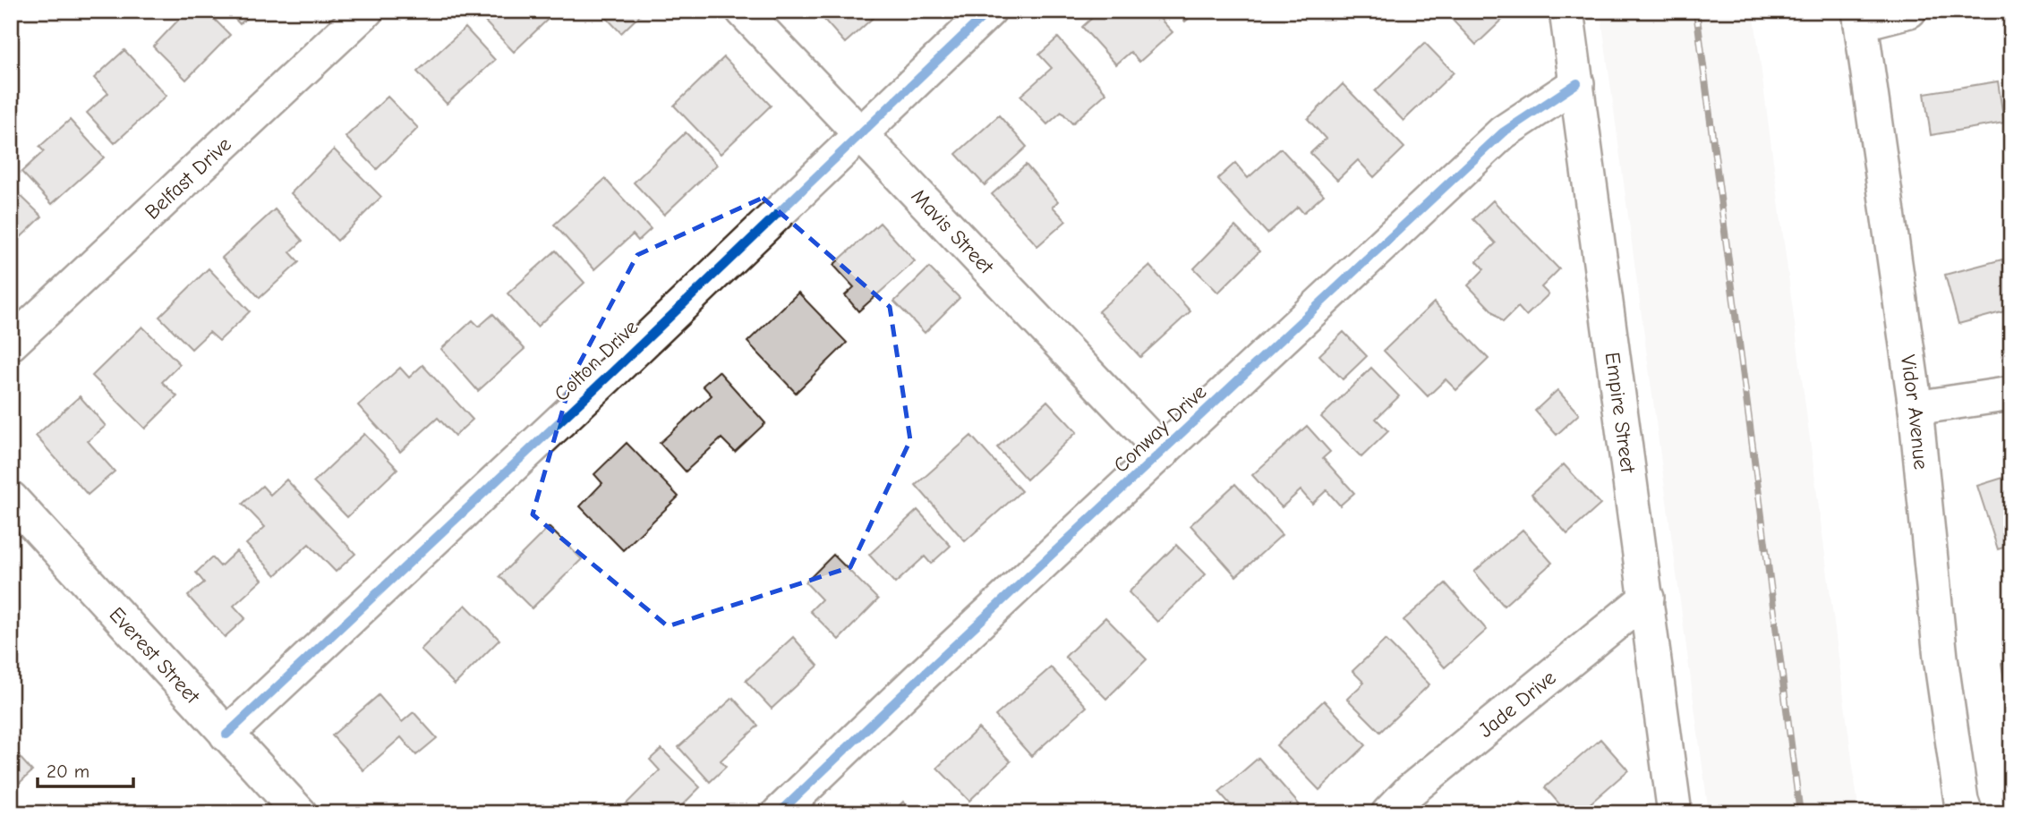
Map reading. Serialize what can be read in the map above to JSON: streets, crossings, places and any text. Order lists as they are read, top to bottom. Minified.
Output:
{"streets":{"street":["Belfast Drive","Mavis Street","Colton Drive","Empire Street","Vidor Avenue","Conway Drive","Everest Street","Jade Drive"]},"crossings":[["Mavis Street","Colton Drive"],["Mavis Street","Conway Drive"],["Colton Drive","Everest Street"],["Empire Street","Conway Drive"],["Empire Street","Jade Drive"]],"scale_bar":"20 m"}
